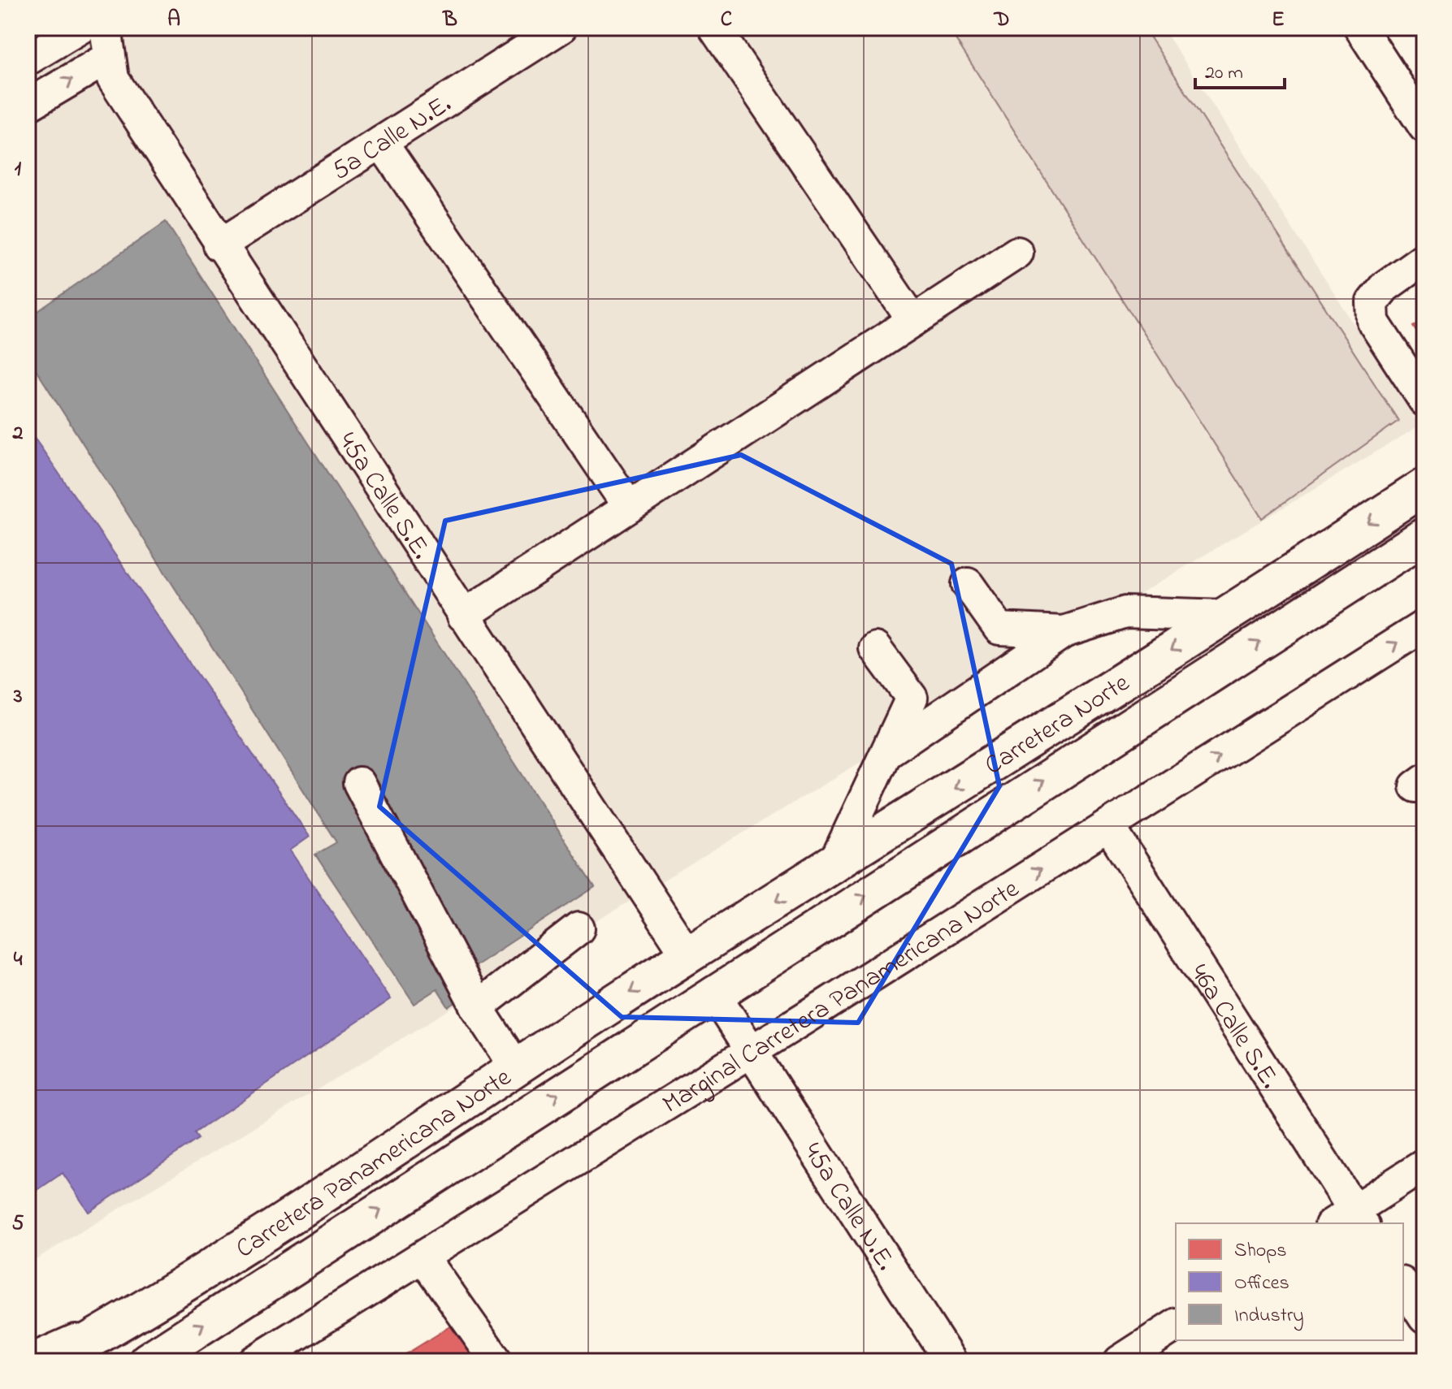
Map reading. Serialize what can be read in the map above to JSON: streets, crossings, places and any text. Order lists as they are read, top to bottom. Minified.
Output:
{"streets":{"highway":["Carretera Norte","Carretera Panamericana Norte"],"street":["5a Calle N.E.","45a Calle S.E.","Marginal Carretera Panamericana Norte","46a Calle S.E.","45a Calle N.E."]},"crossings":[["5a Calle N.E.","45a Calle S.E."],["45a Calle S.E.","Carretera Norte"],["45a Calle S.E.","Carretera Panamericana Norte"],["Carretera Norte","Carretera Panamericana Norte"],["Marginal Carretera Panamericana Norte","46a Calle S.E."],["Marginal Carretera Panamericana Norte","45a Calle N.E."]],"one_way":["Marginal Carretera Panamericana Norte"],"legend":["Shops","Offices","Industry"],"scale_bar":"20 m","grid":{"columns":["A","B","C","D","E"],"rows":["1","2","3","4","5"]}}
